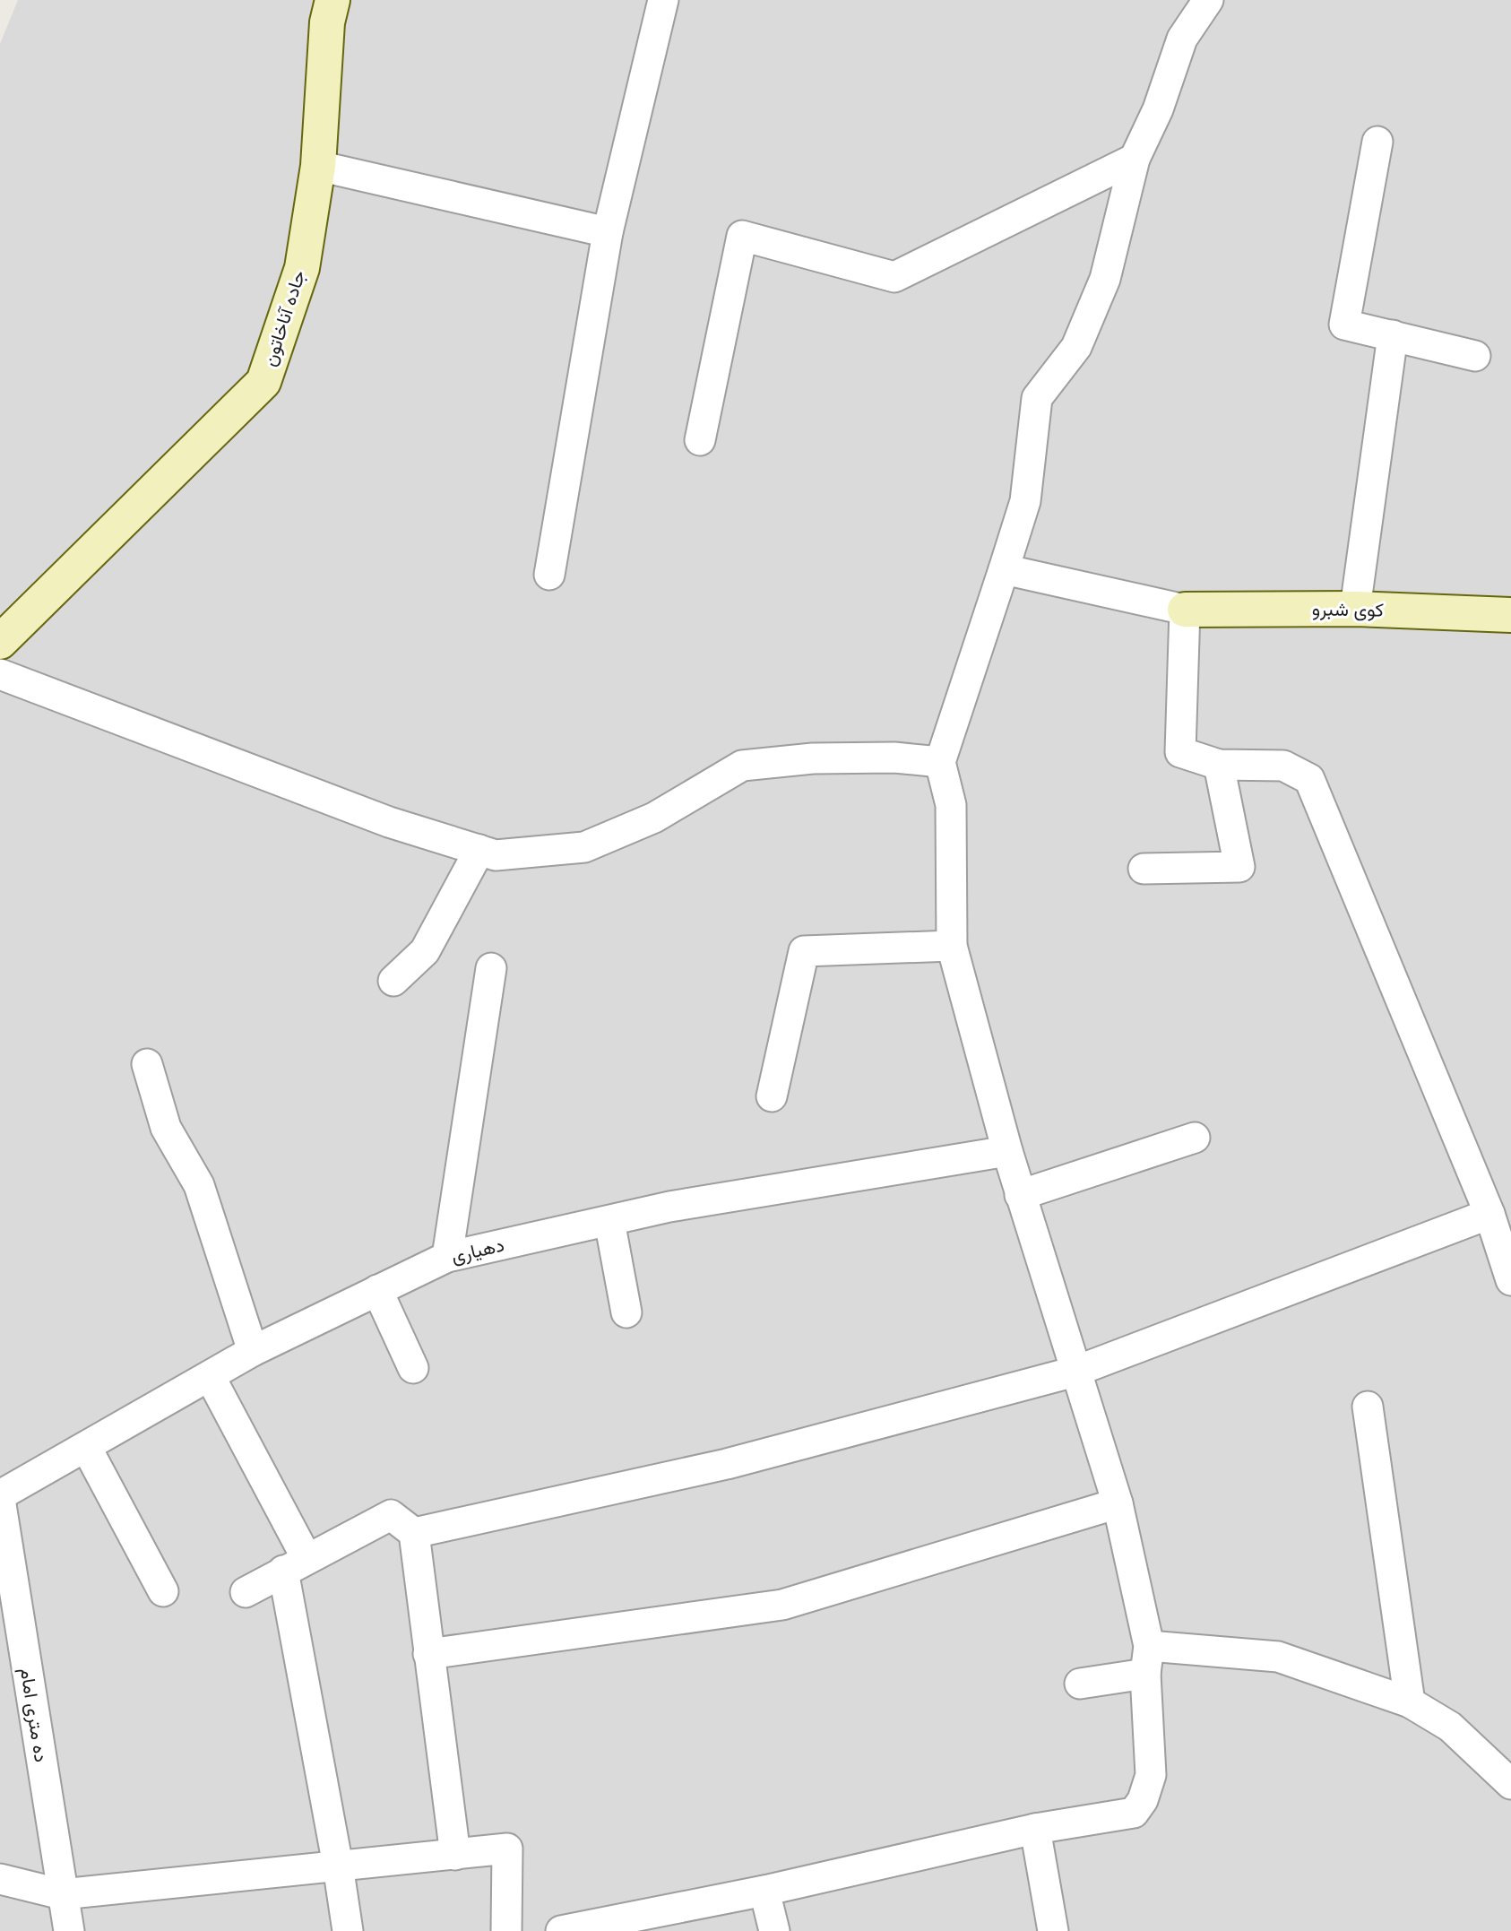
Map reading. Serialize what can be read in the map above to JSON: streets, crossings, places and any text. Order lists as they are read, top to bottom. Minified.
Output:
{"streets":{"street":["جاده آناخاتون","کوی شبرو","دهیاری","ده متری امام"]},"crossings":[["دهیاری","ده متری امام"]]}
